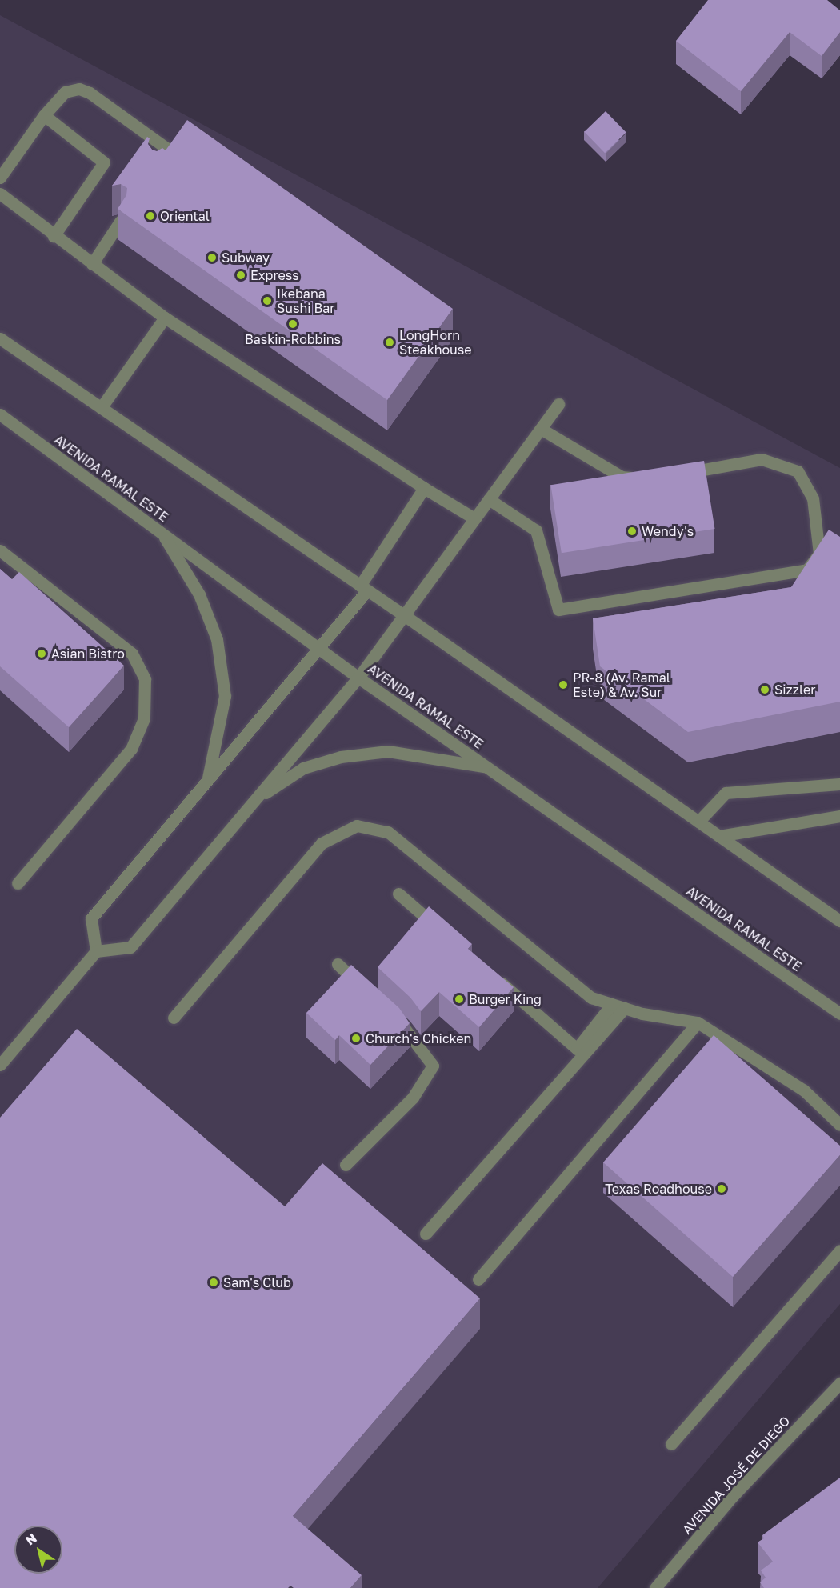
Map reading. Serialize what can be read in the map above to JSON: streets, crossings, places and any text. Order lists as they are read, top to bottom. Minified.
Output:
{"streets":{"street":["AVENIDA RAMAL ESTE","AVENIDA JOSÉ DE DIEGO"]},"places":["Oriental","Subway","Express","Ikebana Sushi Bar","Baskin-Robbins","LongHorn Steakhouse","Wendy's","Asian Bistro","PR-8 (Av. Ramal Este) & Av. Sur","Sizzler","Burger King","Church's Chicken","Texas Roadhouse","Sam's Club"],"north":"top left"}
